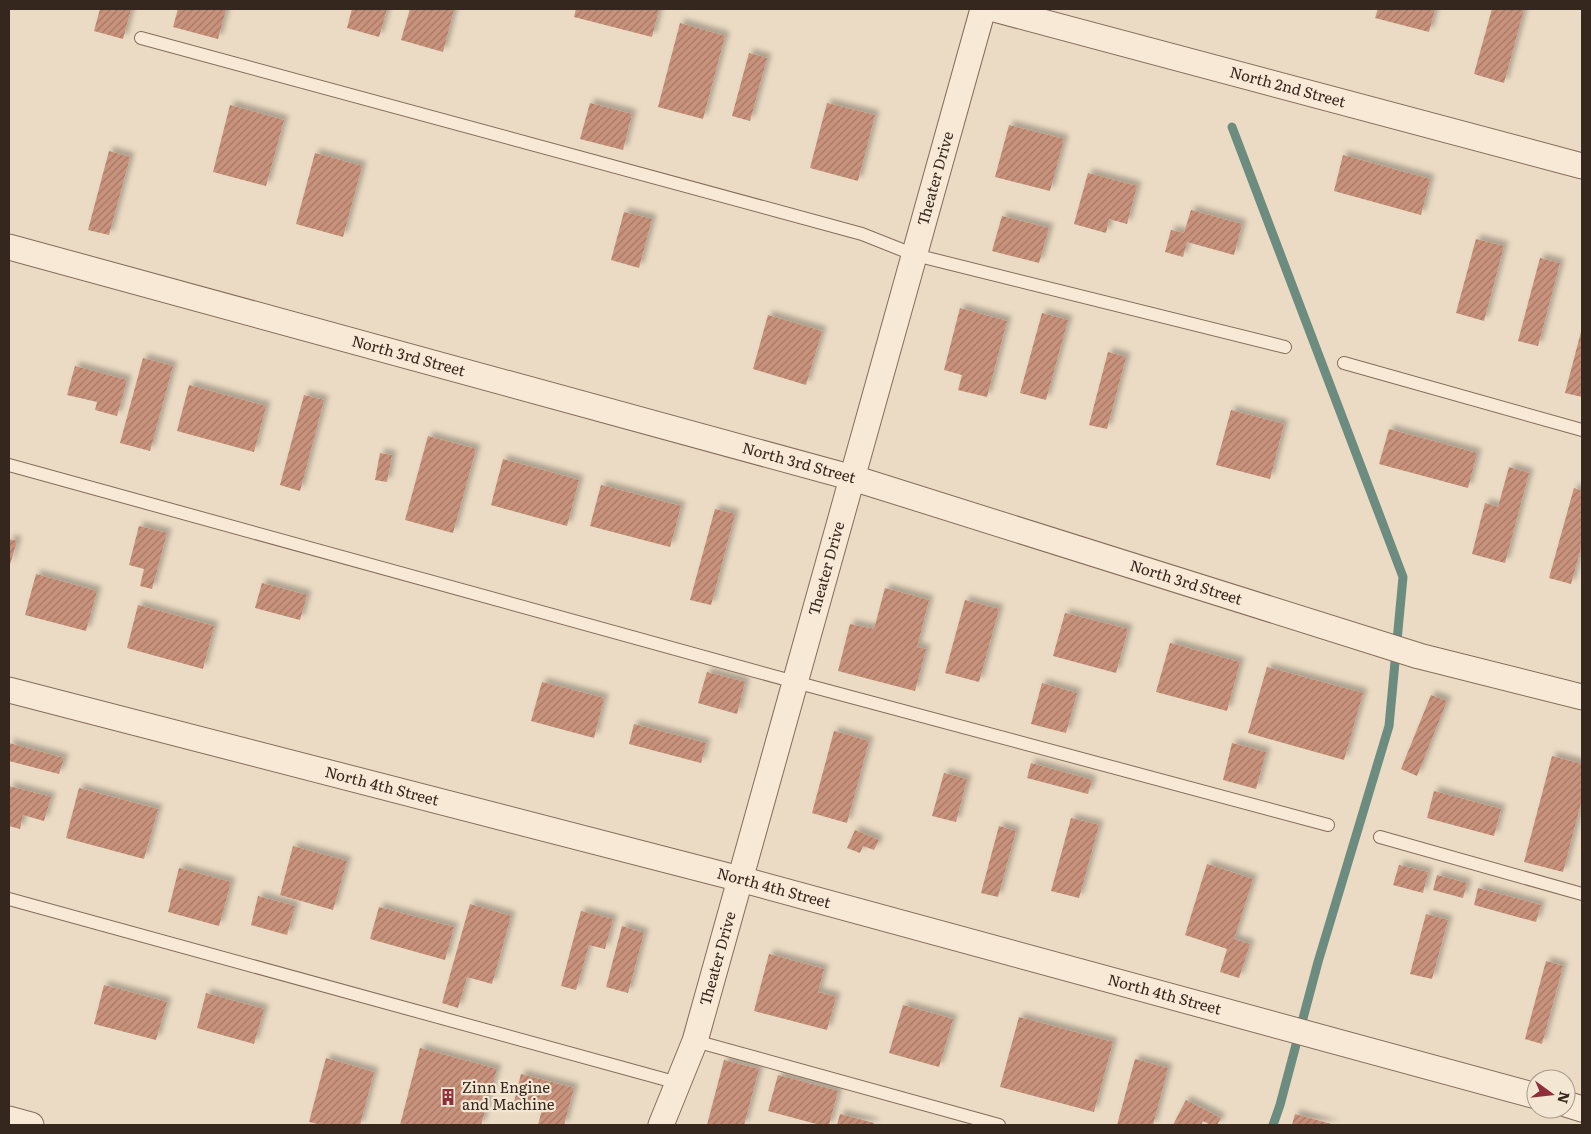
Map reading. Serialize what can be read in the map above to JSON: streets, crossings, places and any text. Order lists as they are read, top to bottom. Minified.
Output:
{"streets":{"street":["North 2nd Street","Theater Drive","North 3rd Street","North 4th Street"]},"crossings":[["Theater Drive","North 3rd Street"],["Theater Drive","North 4th Street"]],"places":{"building":["Zinn Engine and Machine"]},"north":"right"}
